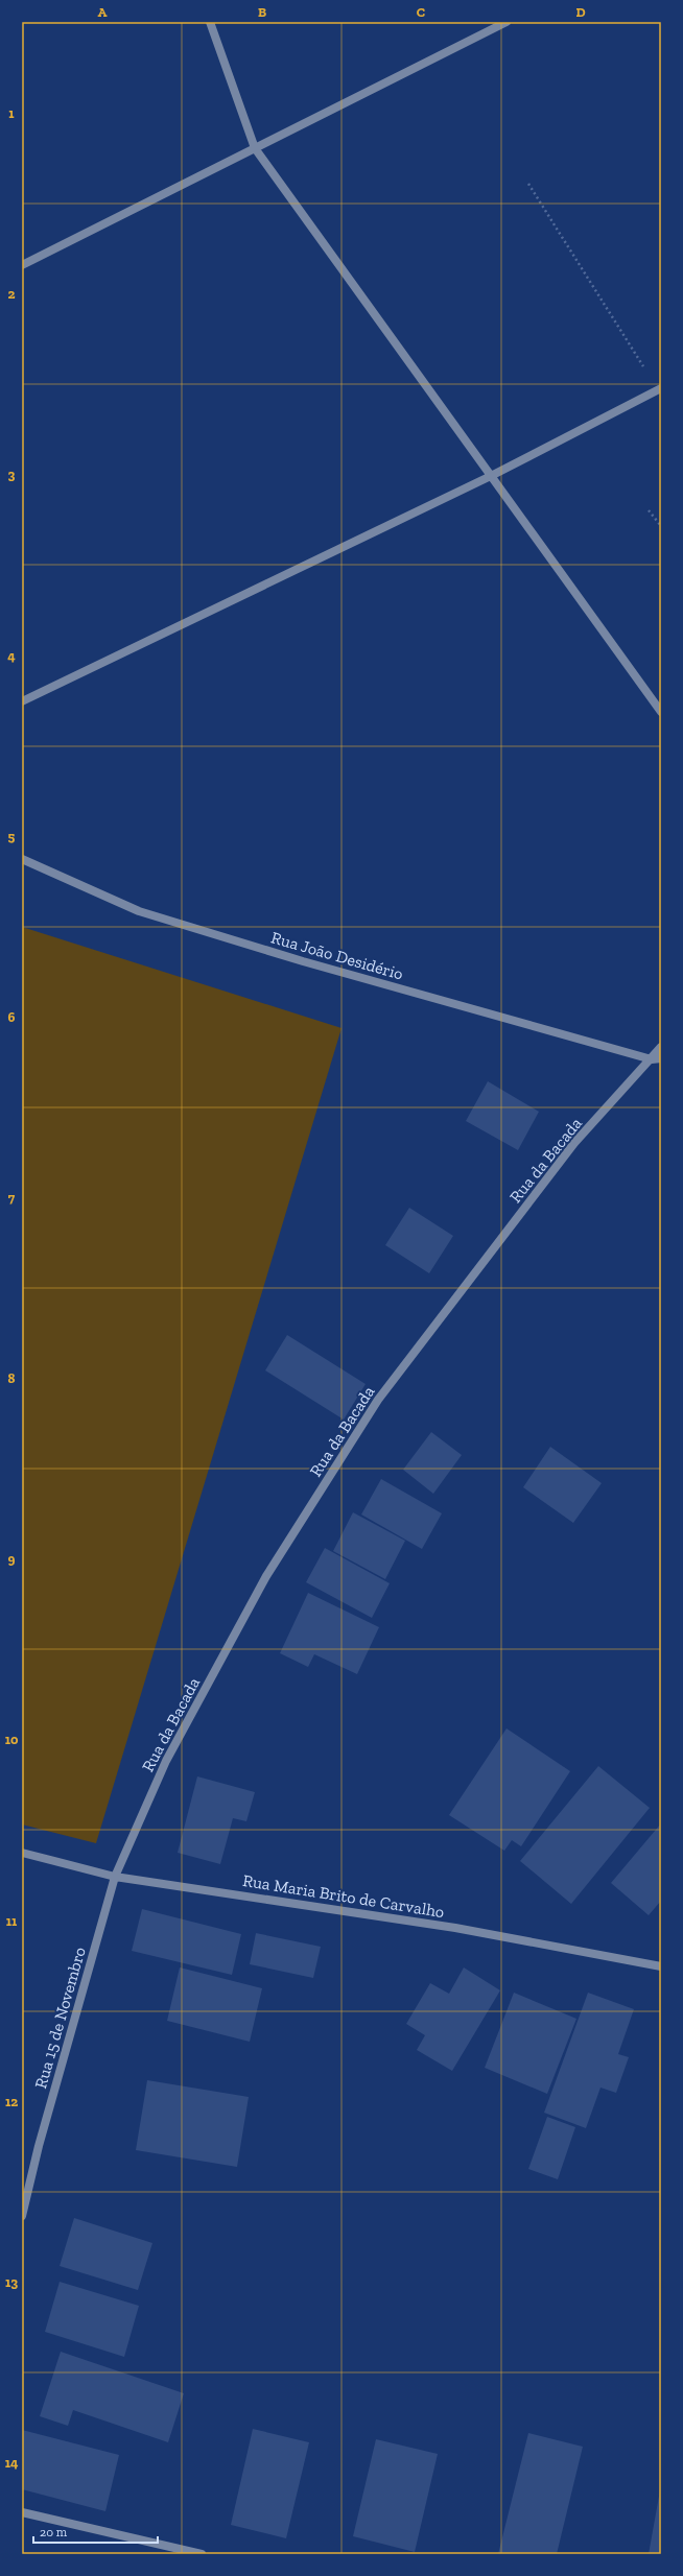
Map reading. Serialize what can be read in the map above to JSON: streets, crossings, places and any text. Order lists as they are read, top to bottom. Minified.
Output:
{"streets":{"street":["Rua João Desidério","Rua da Bacada","Rua Maria Brito de Carvalho","Rua 15 de Novembro"]},"crossings":[["Rua João Desidério","Rua da Bacada"],["Rua da Bacada","Rua Maria Brito de Carvalho"],["Rua da Bacada","Rua 15 de Novembro"],["Rua Maria Brito de Carvalho","Rua 15 de Novembro"]],"scale_bar":"20 m","grid":{"columns":["A","B","C","D"],"rows":["1","2","3","4","5","6","7","8","9","10","11","12","13","14"]}}
